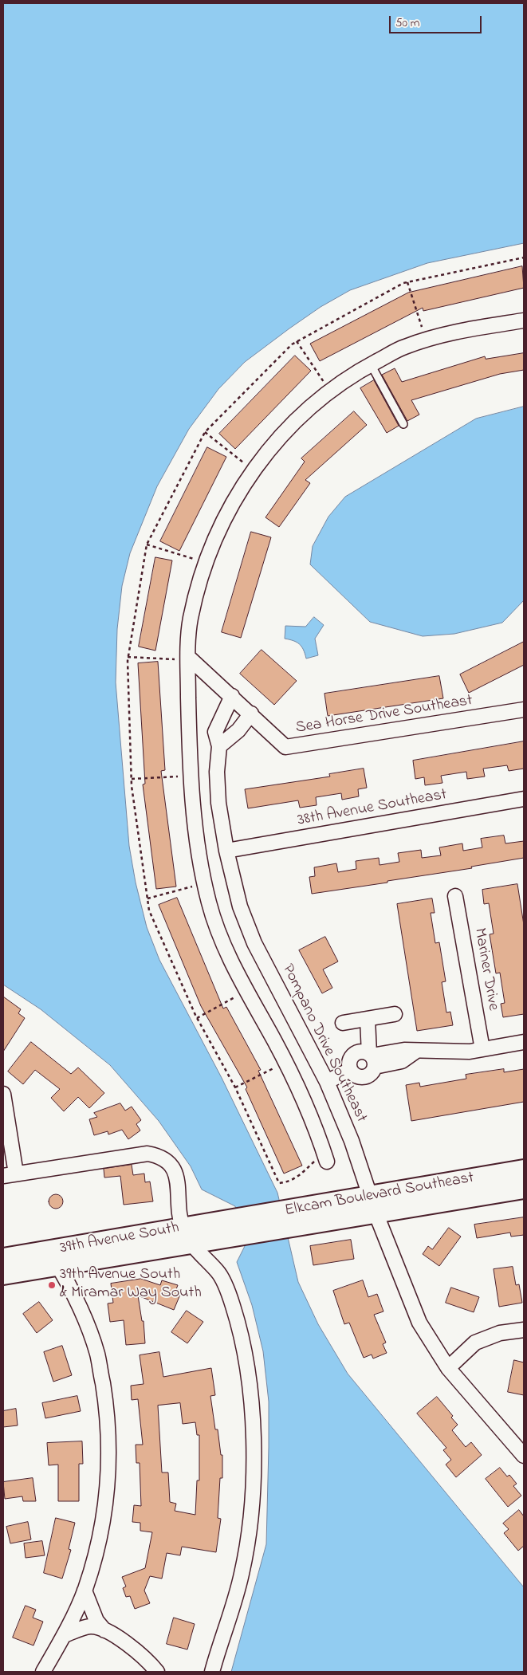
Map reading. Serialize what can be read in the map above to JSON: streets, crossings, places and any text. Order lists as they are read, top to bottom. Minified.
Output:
{"streets":{"street":["Sea Horse Drive Southeast","38th Avenue Southeast","Mariner Drive","Pompano Drive Southeast","Elkcam Boulevard Southeast","39th Avenue South"]},"crossings":[["Sea Horse Drive Southeast","Pompano Drive Southeast"],["38th Avenue Southeast","Pompano Drive Southeast"],["Pompano Drive Southeast","Elkcam Boulevard Southeast"],["Elkcam Boulevard Southeast","39th Avenue South"]],"places":["39th Avenue South & Miramar Way South"],"scale_bar":"50 m"}
